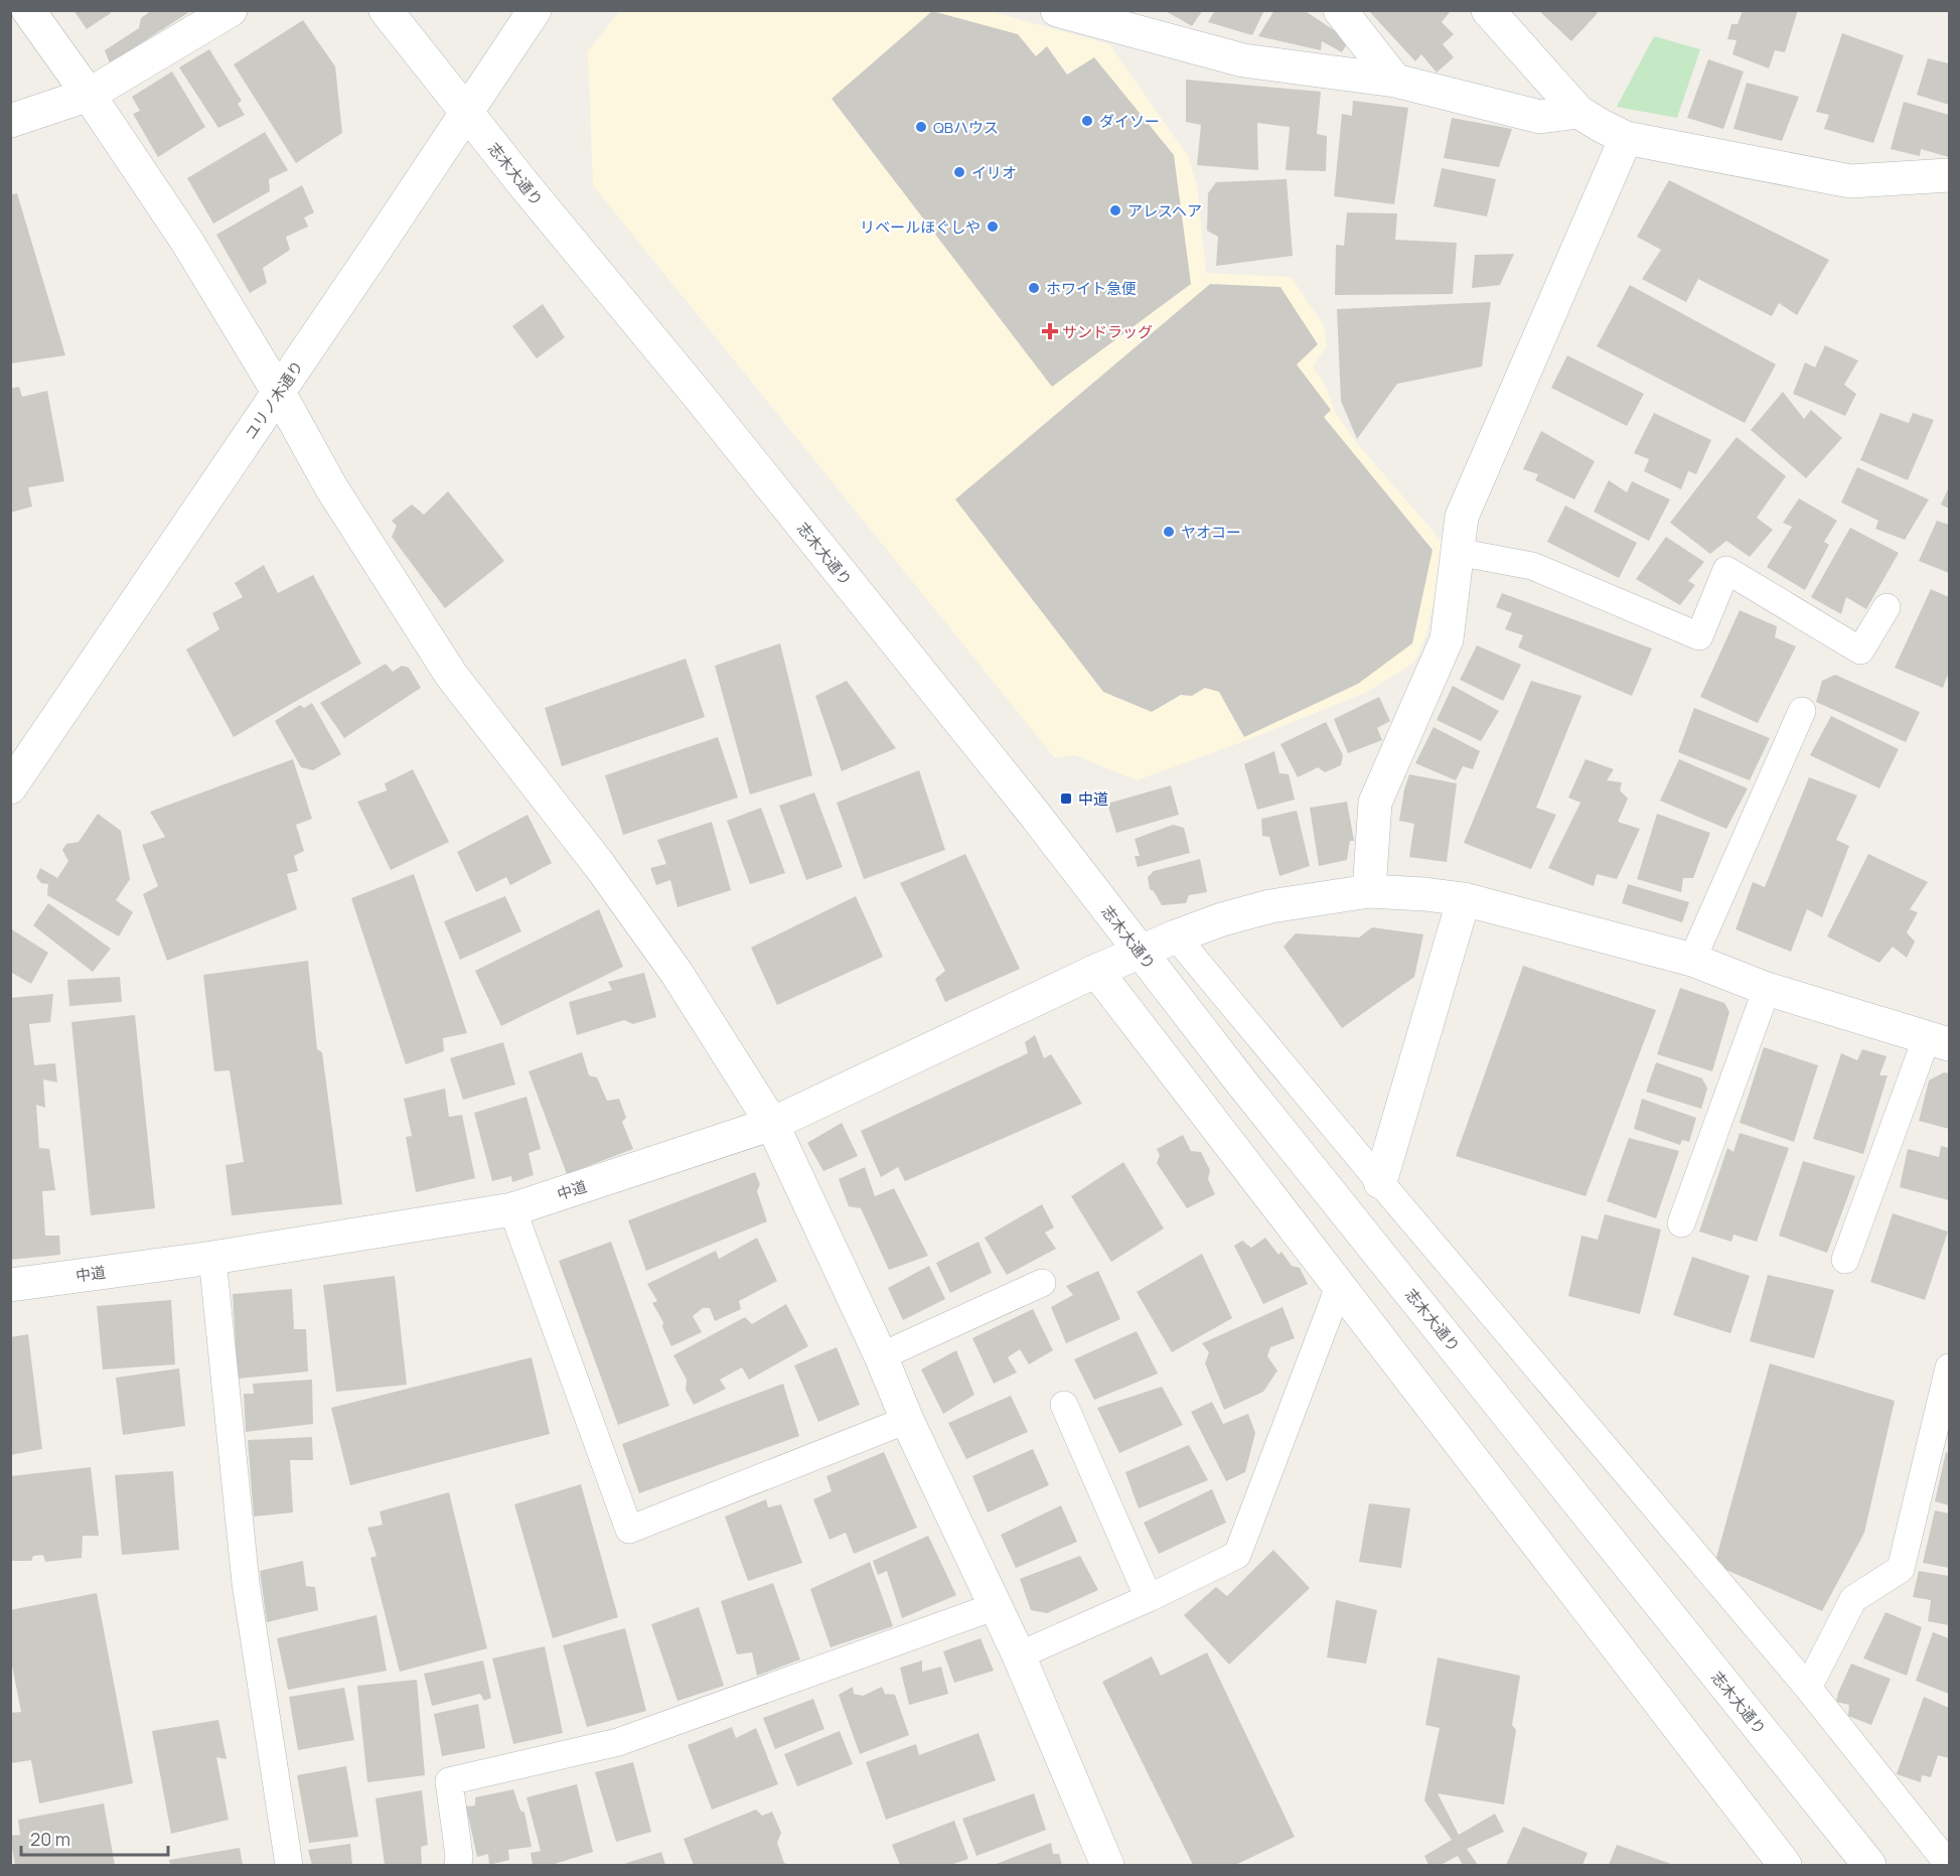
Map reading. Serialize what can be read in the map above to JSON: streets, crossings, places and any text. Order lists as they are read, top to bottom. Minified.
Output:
{"streets":{"street":["志木大通り","ユリノ木通り","中道"]},"crossings":[["志木大通り","ユリノ木通り"],["志木大通り","中道"]],"places":{"other":["ダイソー","QBハウス","イリオ","アレスヘア","リベールほぐしや","ホワイト急便","ヤオコー"],"health":["サンドラッグ"],"transit":["中道"]},"scale_bar":"20 m"}
